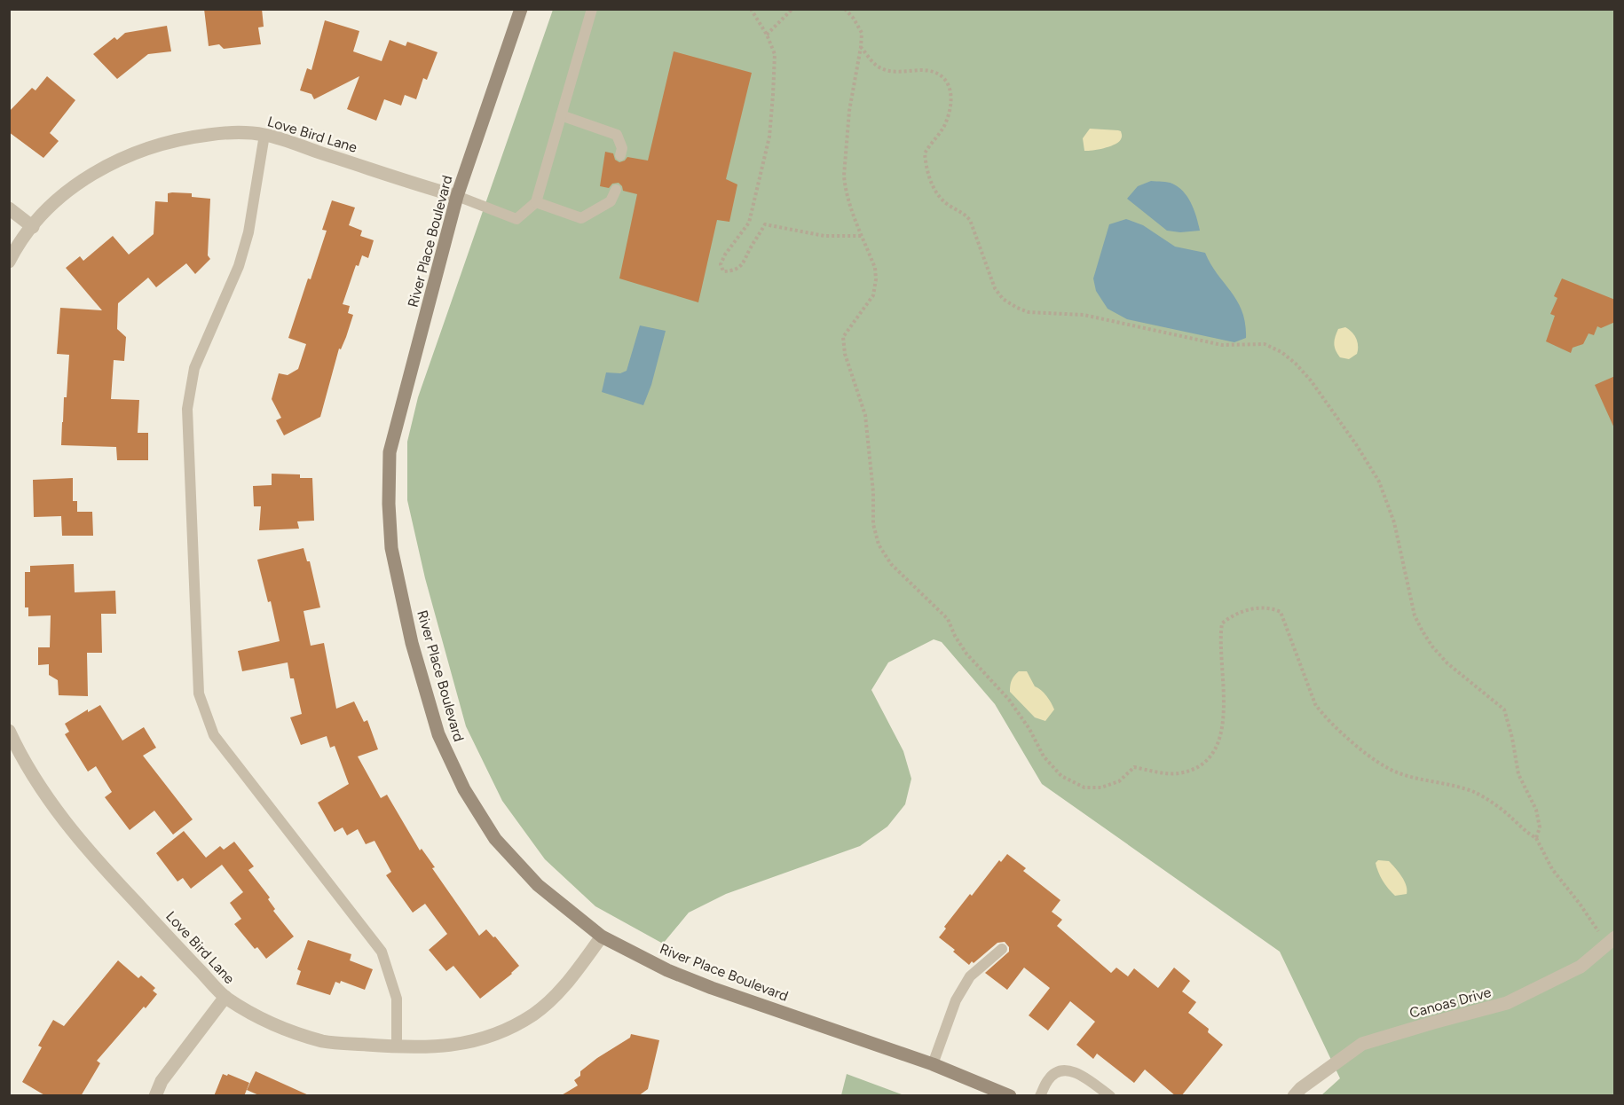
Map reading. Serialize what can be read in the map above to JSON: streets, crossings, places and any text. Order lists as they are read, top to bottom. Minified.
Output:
{"streets":{"street":["Love Bird Lane","River Place Boulevard","Canoas Drive"]},"crossings":[["Love Bird Lane","River Place Boulevard"]]}
